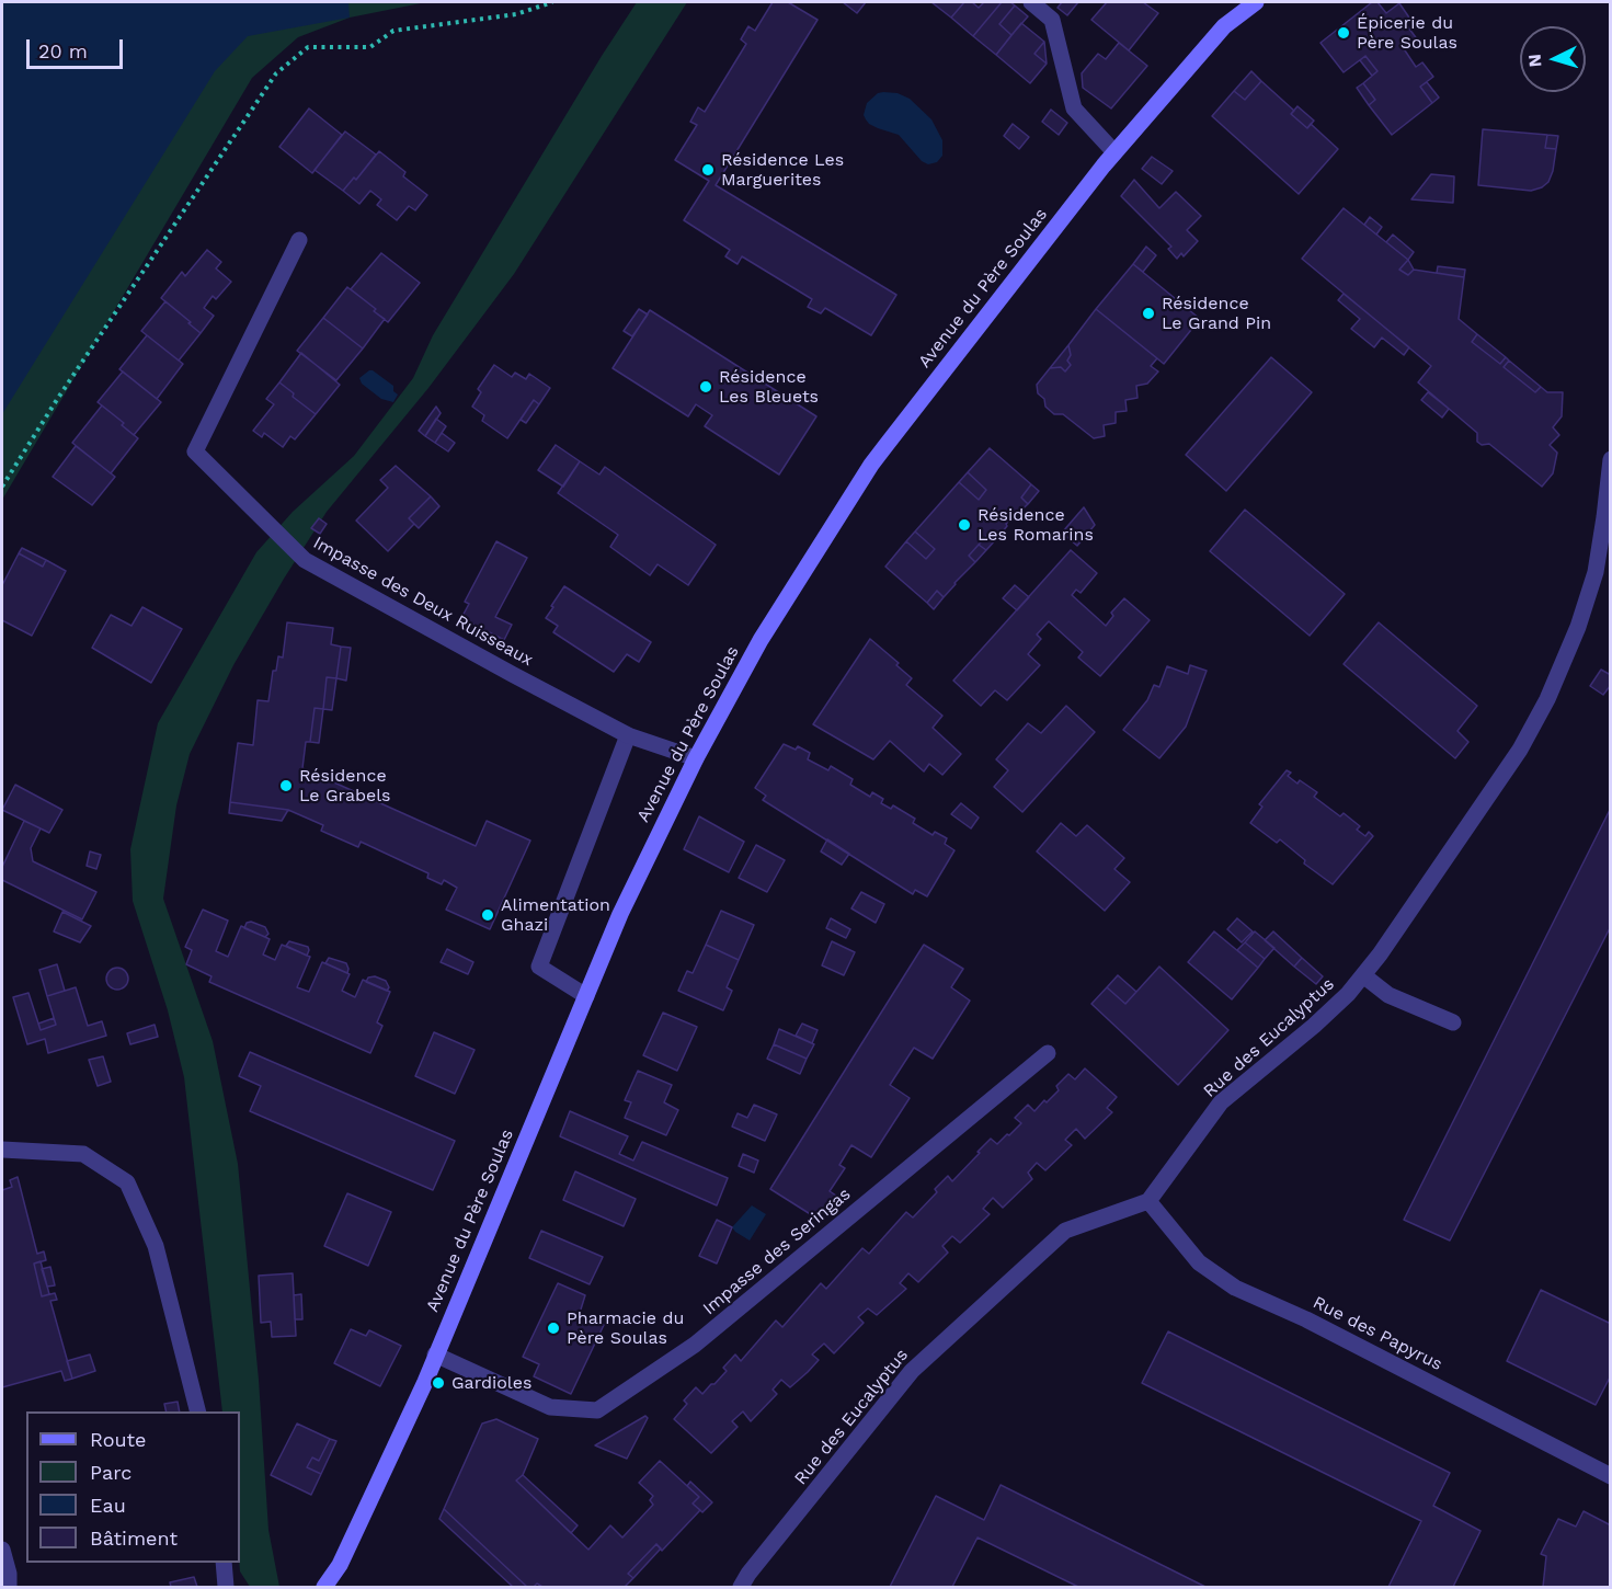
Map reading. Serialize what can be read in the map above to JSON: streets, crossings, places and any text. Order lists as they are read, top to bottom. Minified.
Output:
{"streets":{"main road":["Avenue du Père Soulas"],"street":["Impasse des Deux Ruisseaux","Rue des Eucalyptus","Impasse des Seringas","Rue des Papyrus"]},"crossings":[["Avenue du Père Soulas","Impasse des Deux Ruisseaux"],["Avenue du Père Soulas","Impasse des Seringas"],["Rue des Eucalyptus","Rue des Papyrus"]],"places":["Épicerie du Père Soulas","Résidence Les Marguerites","Résidence Le Grand Pin","Résidence Les Bleuets","Résidence Les Romarins","Résidence Le Grabels","Alimentation Ghazi","Pharmacie du Père Soulas","Gardioles"],"legend":["Route","Parc","Eau","Bâtiment"],"scale_bar":"20 m","north":"left"}
